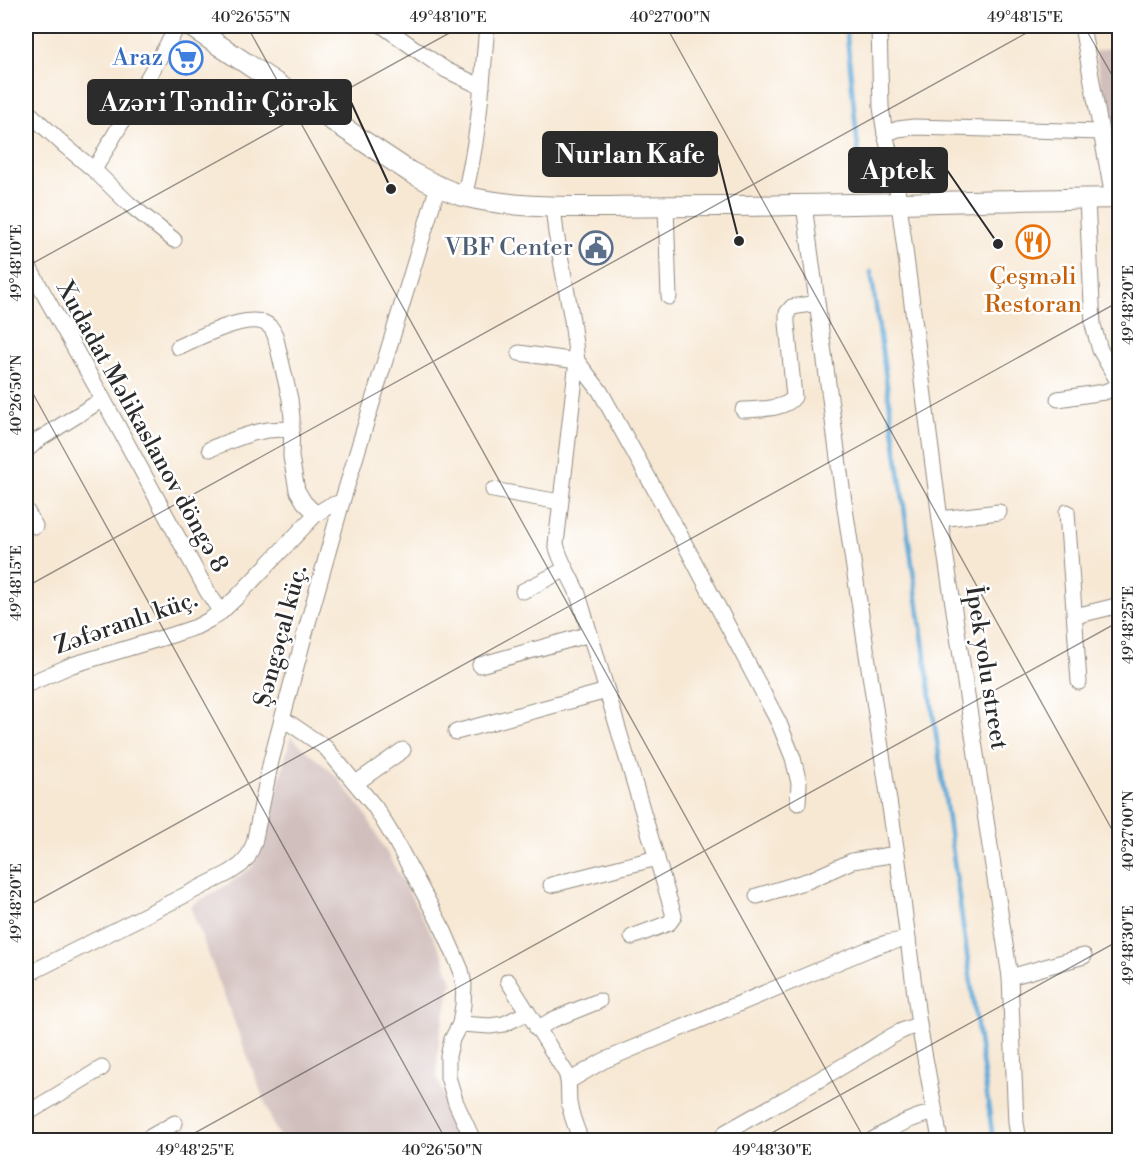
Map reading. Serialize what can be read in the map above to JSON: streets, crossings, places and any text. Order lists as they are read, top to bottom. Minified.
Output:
{"streets":{"street":["Xudadat Məlikaslanov döngə 8","Zəfəranlı küç.","Şəngəçal küç.","İpek yolu street"]},"crossings":[["Xudadat Məlikaslanov döngə 8","Zəfəranlı küç."],["Zəfəranlı küç.","Şəngəçal küç."]],"places":{"supermarket":["Araz"],"other":["Azəri Təndir Çörək","Nurlan Kafe","Aptek"],"restaurant":["Çeşməli Restoran"],"public building":["VBF Center"]},"coordinates":["40°26'55\"N","49°48'10\"E","40°27'00\"N","49°48'15\"E","49°48'20\"E","40°26'50\"N","49°48'25\"E","49°48'30\"E"]}
